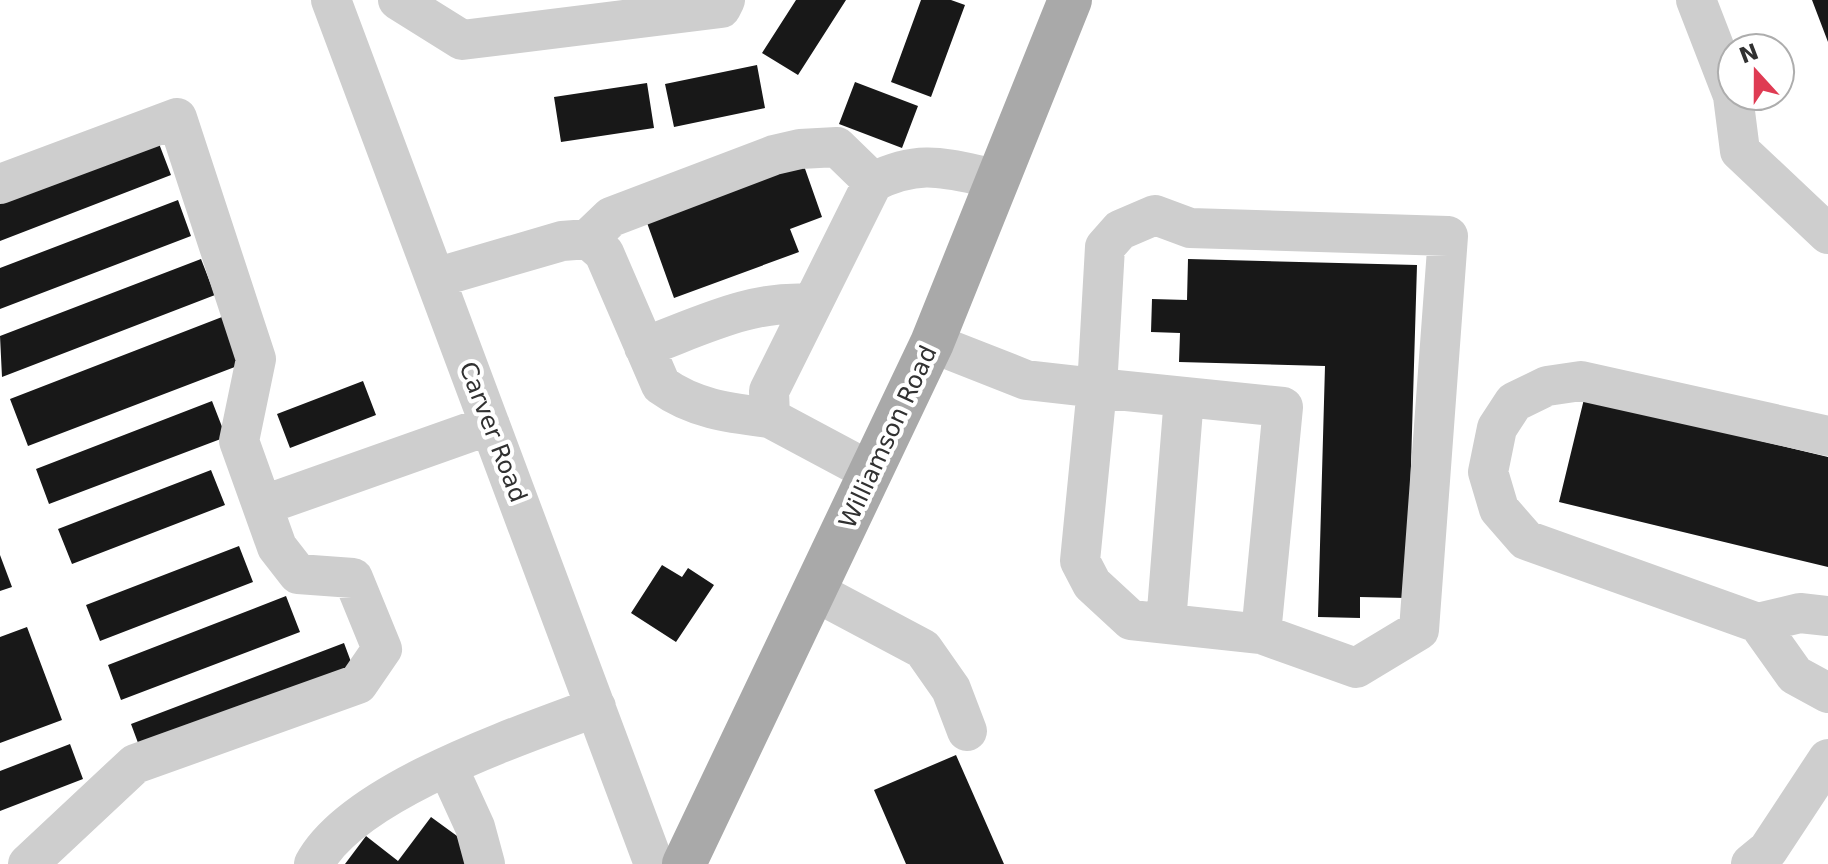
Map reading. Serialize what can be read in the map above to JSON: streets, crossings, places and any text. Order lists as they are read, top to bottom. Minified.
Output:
{"streets":{"main road":["Williamson Road"],"street":["Carver Road"]},"north":"top"}
